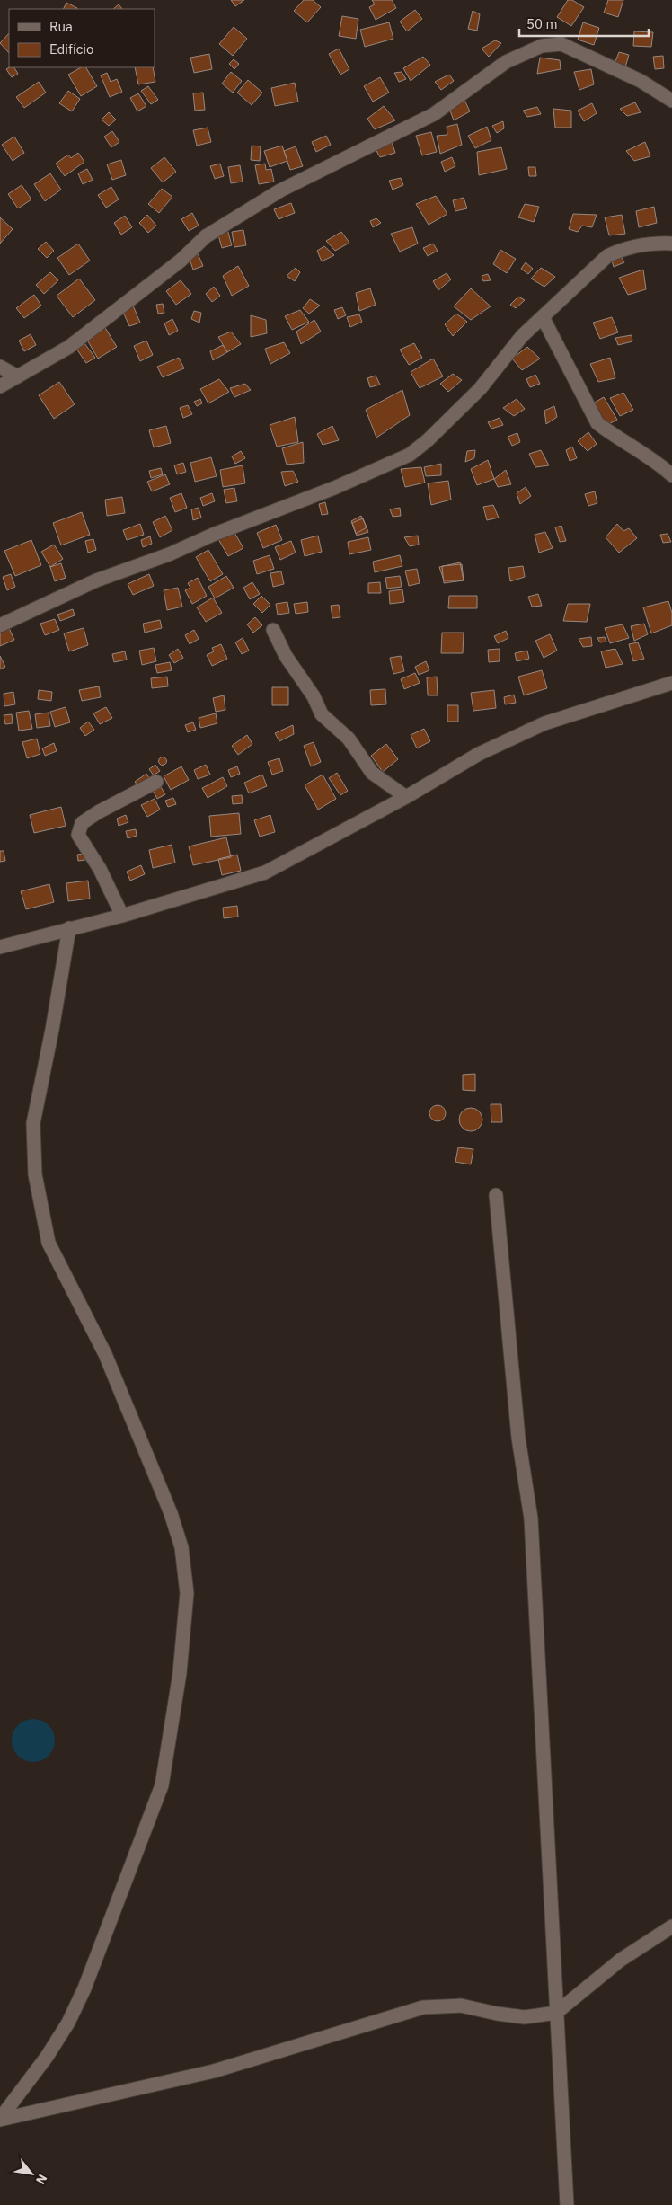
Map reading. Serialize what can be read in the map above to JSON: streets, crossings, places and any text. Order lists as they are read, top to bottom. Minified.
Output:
{"legend":["Rua","Edifício"],"scale_bar":"50 m","north":"bottom right"}
